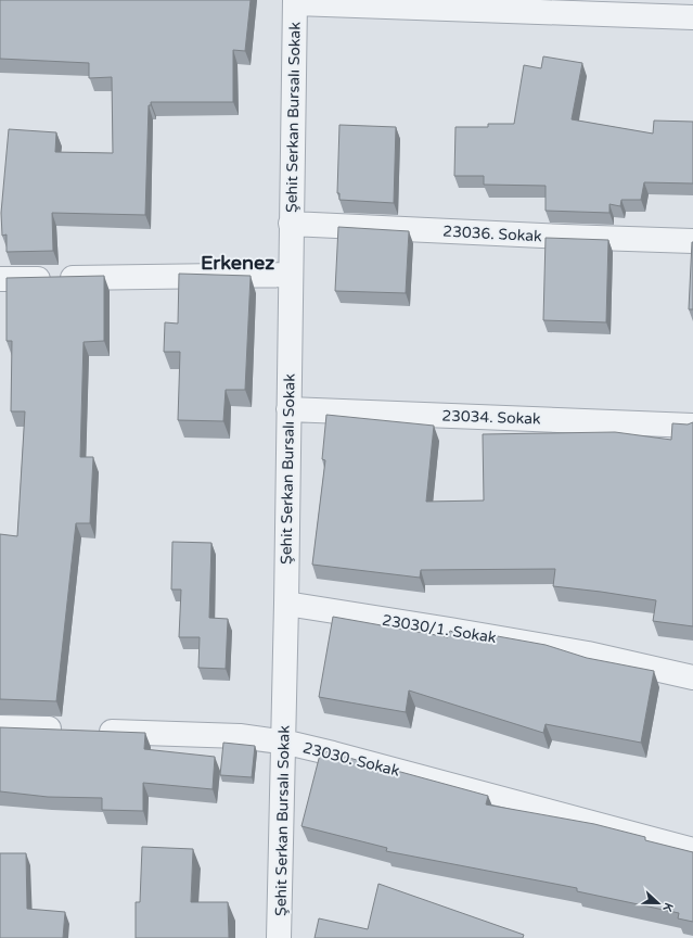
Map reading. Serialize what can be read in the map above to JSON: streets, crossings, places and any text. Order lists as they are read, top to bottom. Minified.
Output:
{"streets":{"street":["Şehit Serkan Bursalı Sokak","23036. Sokak","23034. Sokak","23030/1. Sokak","23030. Sokak"]},"crossings":[["Şehit Serkan Bursalı Sokak","23036. Sokak"],["Şehit Serkan Bursalı Sokak","23034. Sokak"],["Şehit Serkan Bursalı Sokak","23030/1. Sokak"],["Şehit Serkan Bursalı Sokak","23030. Sokak"]],"districts":["Erkenez"],"north":"right"}
